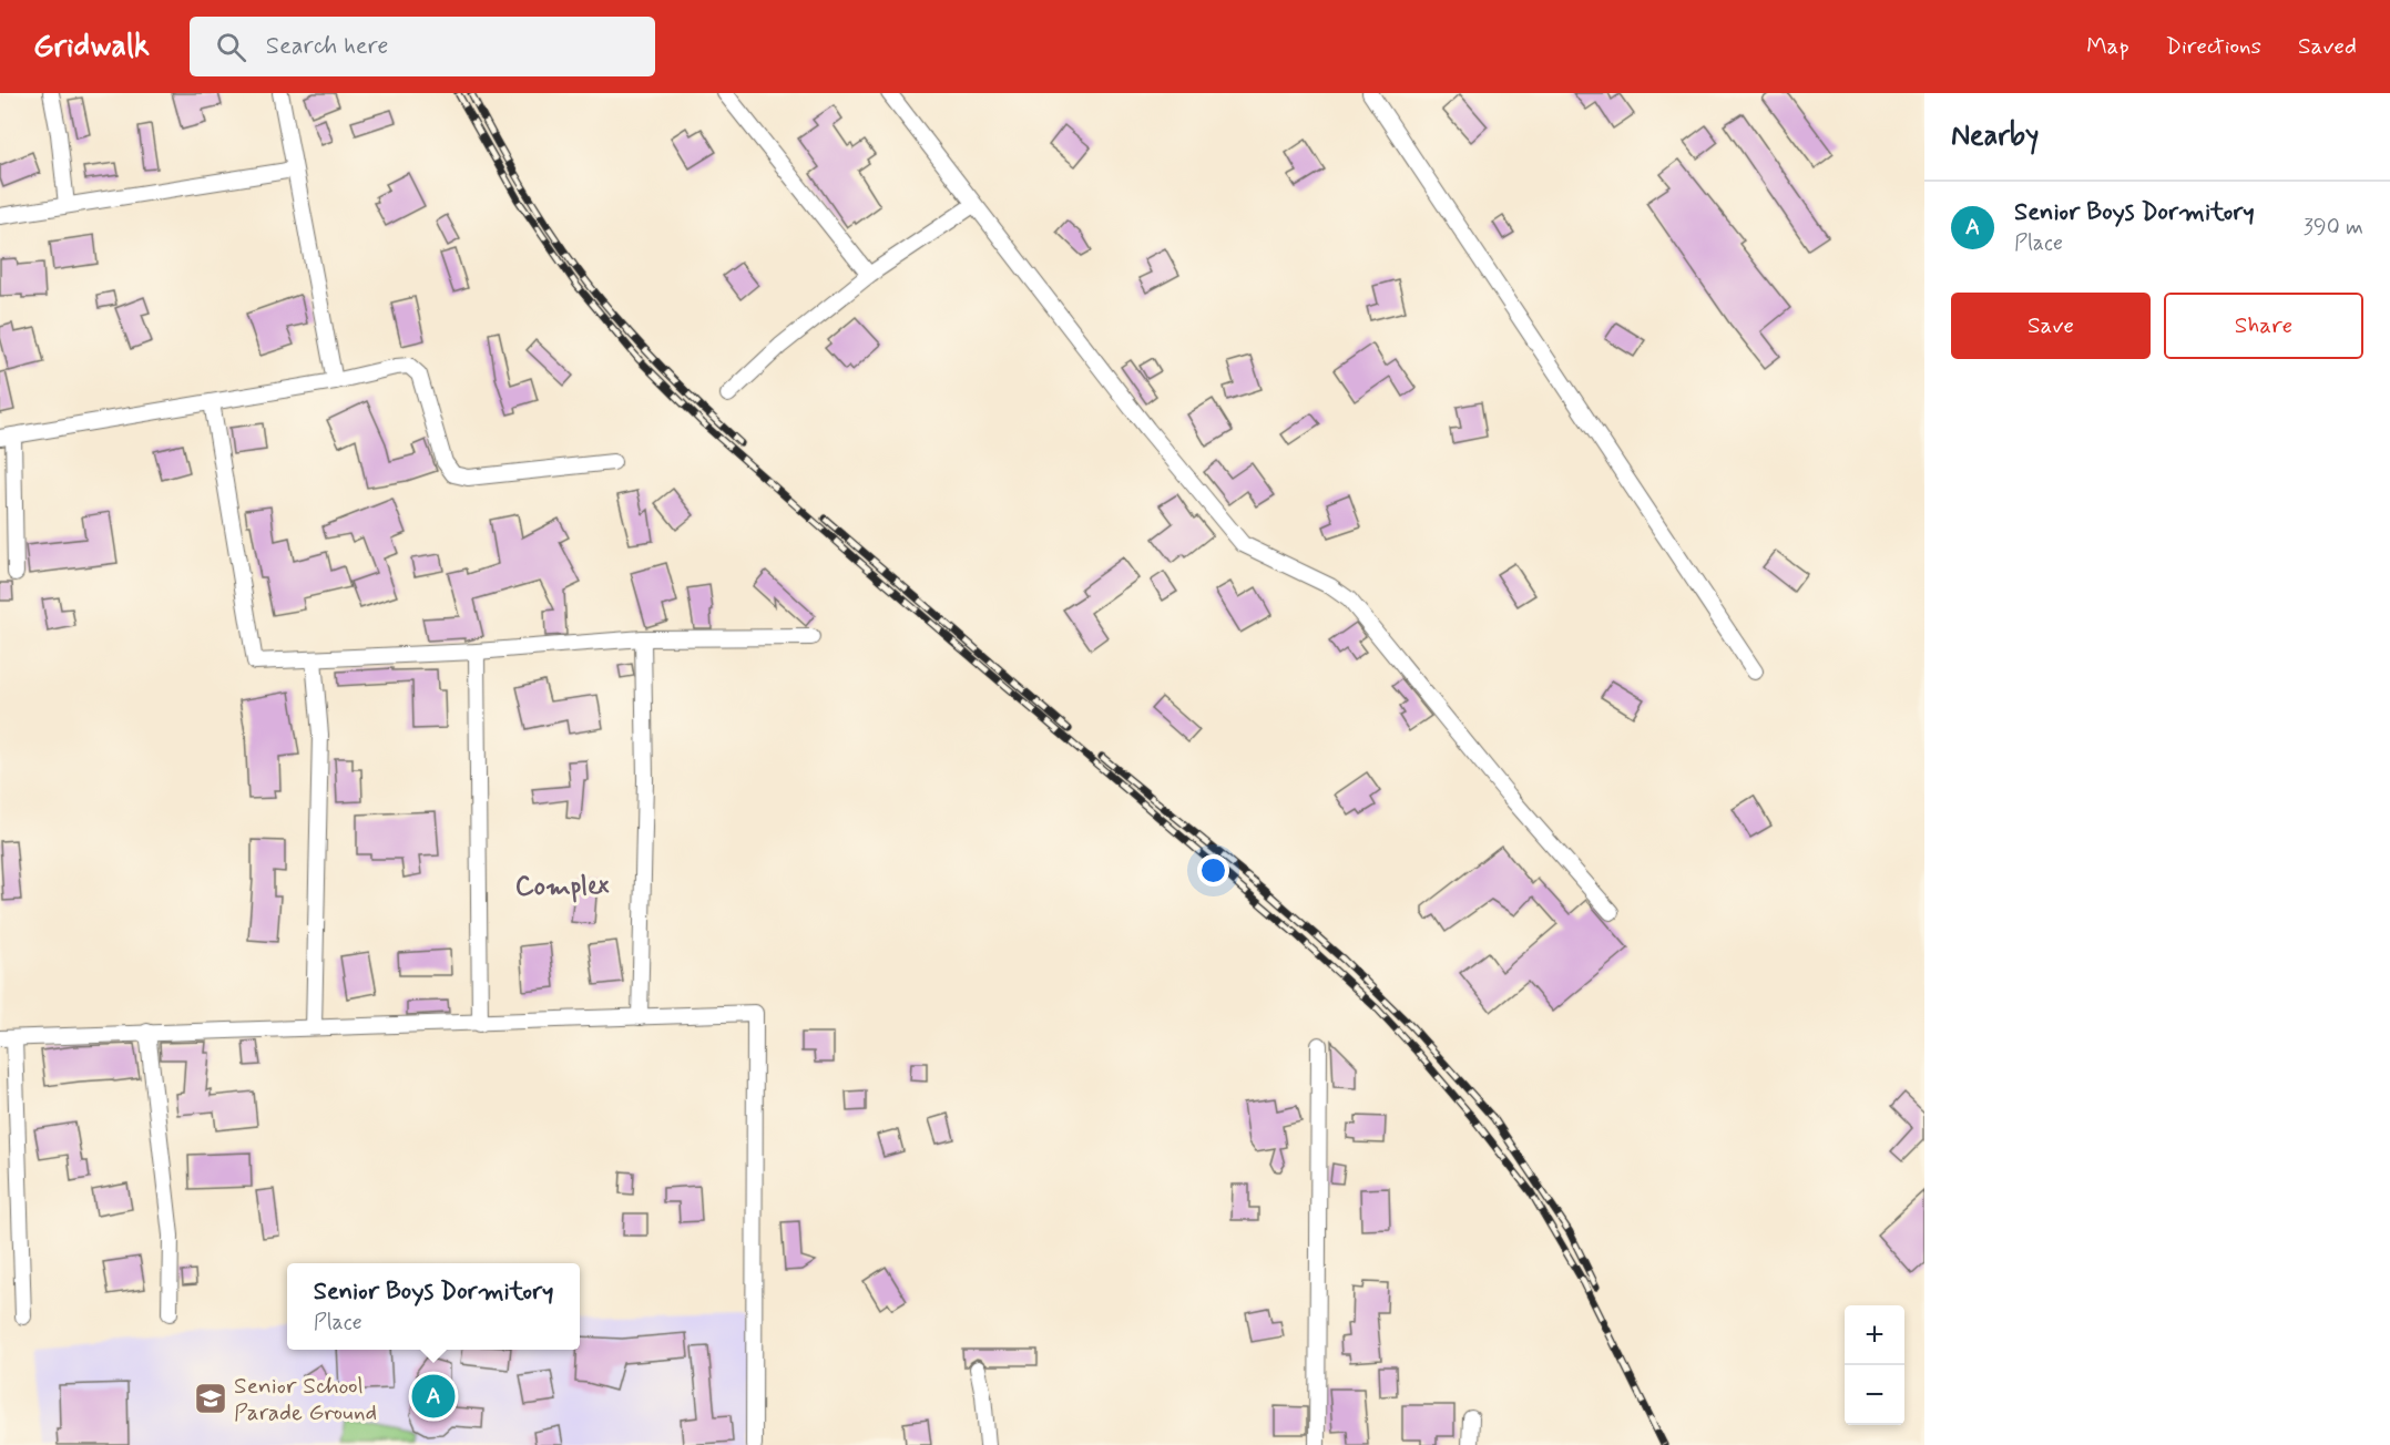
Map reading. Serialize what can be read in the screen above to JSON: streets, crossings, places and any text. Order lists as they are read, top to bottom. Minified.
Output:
{"districts":["Complex"],"places":{"school or university":["Senior School Parade Ground"]},"page":{"header":"Gridwalk","search":"Search here","nav":["Map","Directions","Saved"],"heading":"Nearby","list":[{"mark":"A","name":"Senior Boys Dormitory","note":"Place","value":"390 m"}],"buttons":["Save","Share"],"popup":["Senior Boys Dormitory","Place"],"map_buttons":["+","−"],"pins":"A"}}
